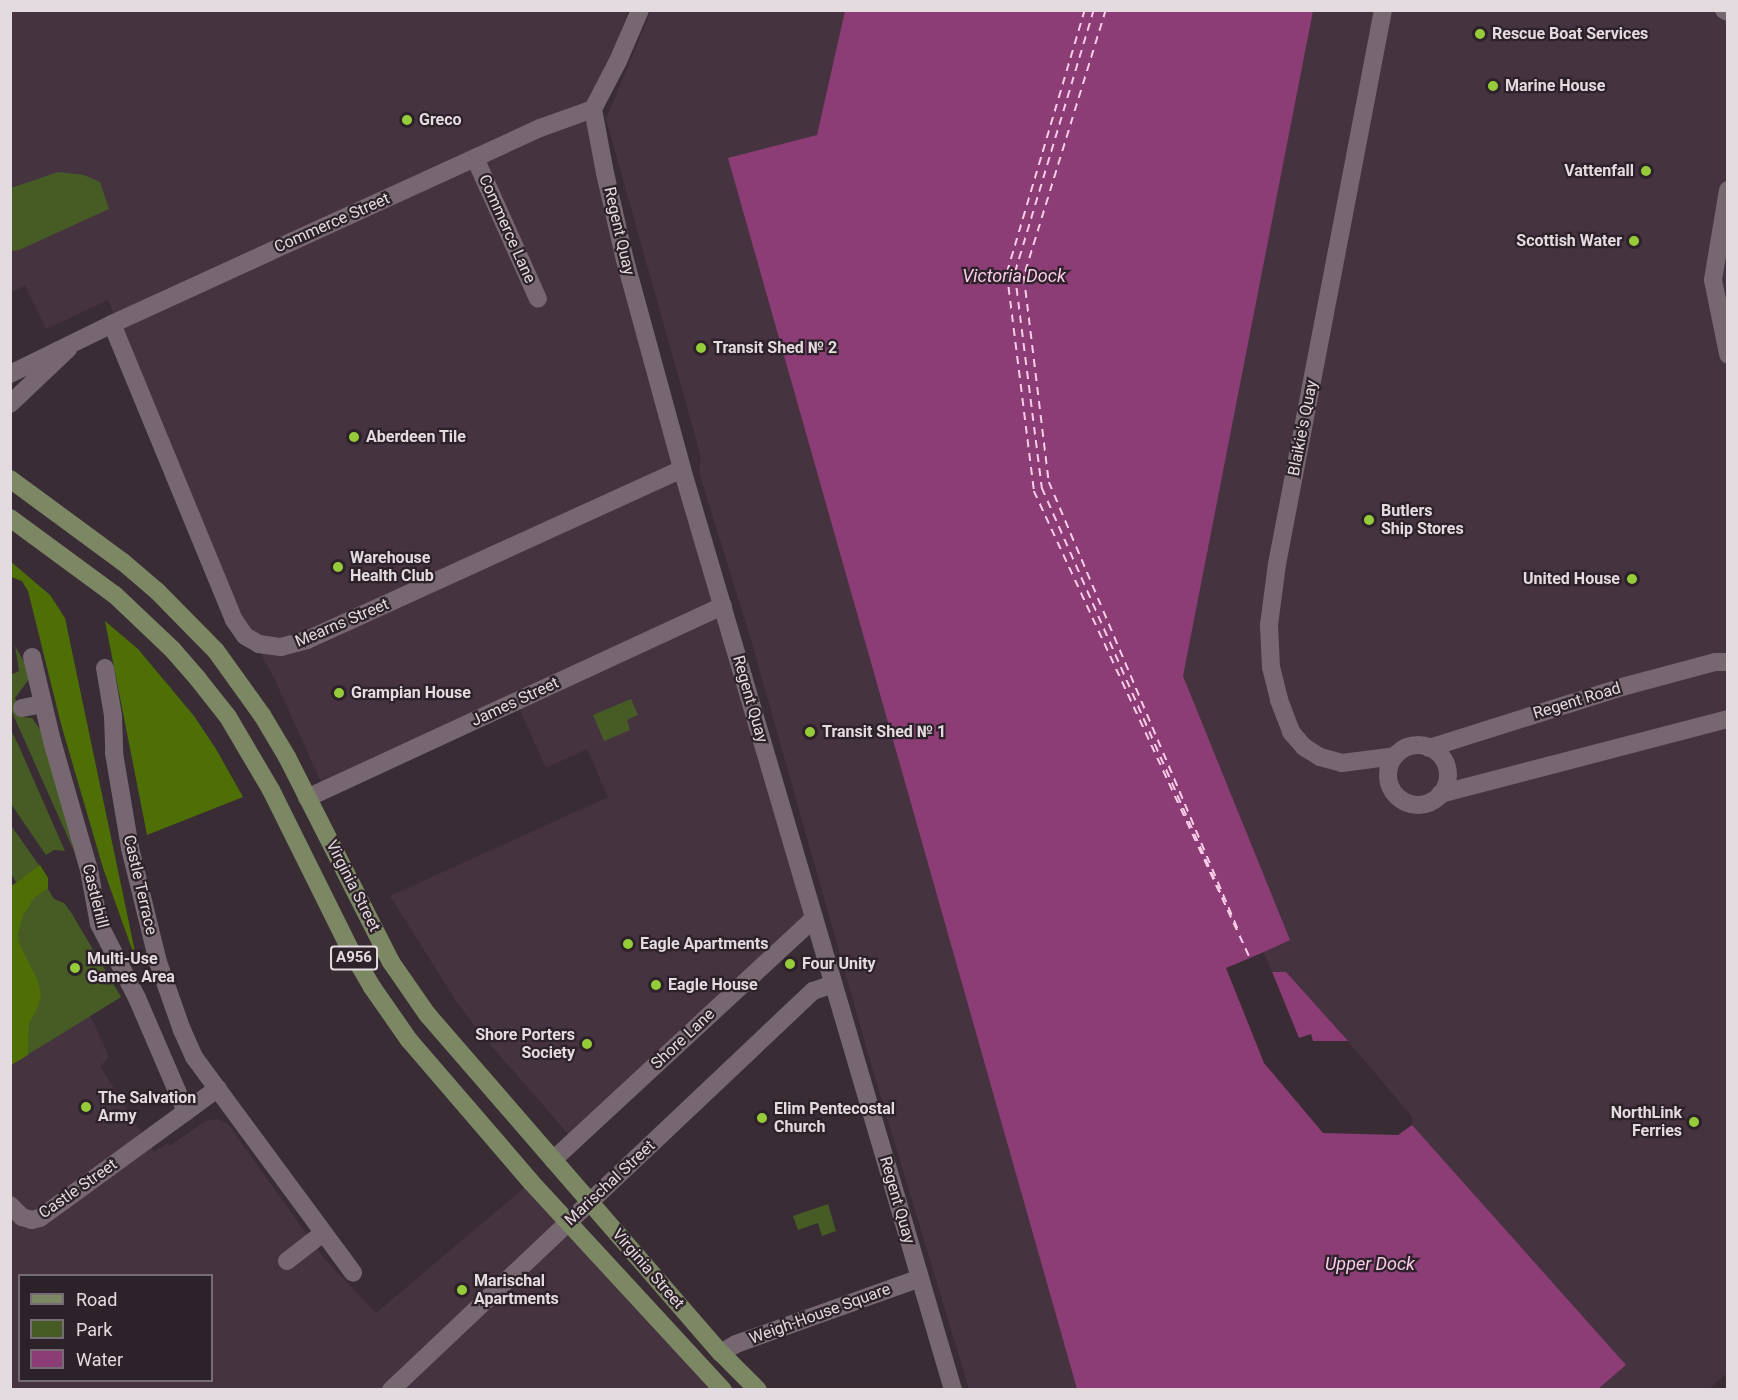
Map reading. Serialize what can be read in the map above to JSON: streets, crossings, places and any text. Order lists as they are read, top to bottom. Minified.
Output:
{"streets":{"main road":["Virginia Street","A956"],"street":["Commerce Street","Commerce Lane","Regent Quay","Blaikie's Quay","Mearns Street","Regent Road","James Street","Castle Terrace","Castlehill","Shore Lane","Marischal Street","Castle Street","Weigh-House Square"]},"crossings":[["Commerce Street","Commerce Lane"],["Commerce Street","Regent Quay"],["Commerce Street","Mearns Street"],["Regent Quay","Mearns Street"],["Regent Quay","James Street"],["Regent Quay","Shore Lane"],["Regent Quay","Marischal Street"],["Regent Quay","Weigh-House Square"],["Blaikie's Quay","Regent Road"],["James Street","Virginia Street"],["Virginia Street","Shore Lane"],["Virginia Street","Weigh-House Square"],["Castlehill","Castle Street"]],"water":["Victoria Dock","Upper Dock"],"places":["Rescue Boat Services","Marine House","Greco","Vattenfall","Scottish Water","Transit Shed № 2","Aberdeen Tile","Butlers Ship Stores","Warehouse Health Club","United House","Grampian House","Transit Shed № 1","Eagle Apartments","Four Unity","Multi-Use Games Area","Eagle House","Shore Porters Society","The Salvation Army","Elim Pentecostal Church","NorthLink Ferries","Marischal Apartments"],"legend":["Road","Park","Water"]}
